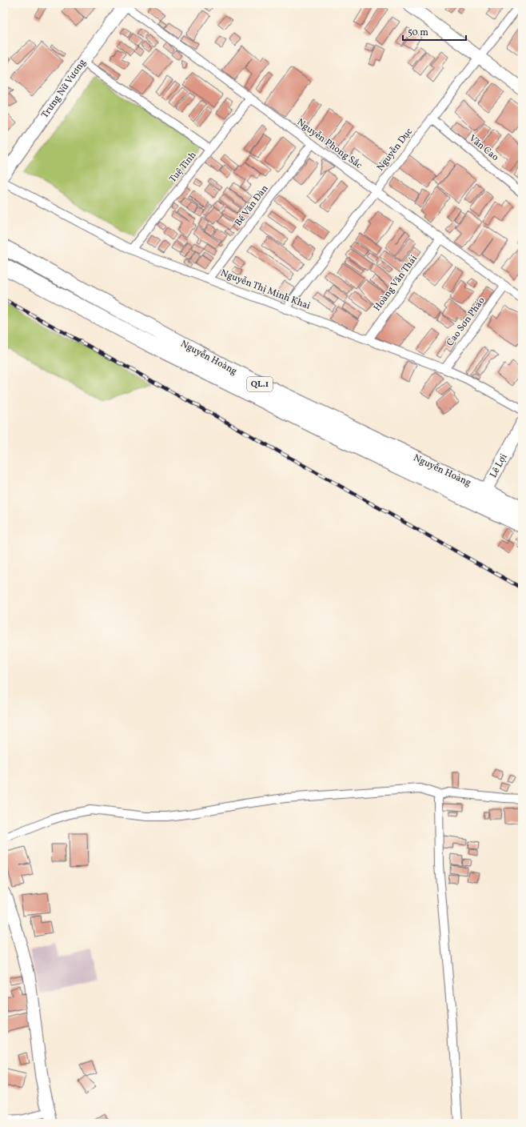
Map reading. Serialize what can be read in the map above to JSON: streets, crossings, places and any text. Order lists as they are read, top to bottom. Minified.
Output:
{"streets":{"highway":["Nguyễn Hoàng","QL.1"],"street":["Trưng Nữ Vương","Nguyễn Phong Sắc","Văn Cao","Nguyễn Dục","Tuệ Tĩnh","Bế Văn Đàn","Hoàng Văn Thái","Nguyễn Thị Minh Khai","Cao Sơn Pháo","Lê Lợi"]},"crossings":[["Trưng Nữ Vương","Nguyễn Phong Sắc"],["Nguyễn Phong Sắc","Nguyễn Dục"],["Nguyễn Phong Sắc","Tuệ Tĩnh"],["Nguyễn Phong Sắc","Bế Văn Đàn"],["Nguyễn Phong Sắc","Hoàng Văn Thái"],["Nguyễn Phong Sắc","Cao Sơn Pháo"],["Văn Cao","Nguyễn Dục"],["Nguyễn Dục","Nguyễn Thị Minh Khai"],["Tuệ Tĩnh","Nguyễn Thị Minh Khai"],["Bế Văn Đàn","Nguyễn Thị Minh Khai"],["Hoàng Văn Thái","Nguyễn Thị Minh Khai"],["Nguyễn Thị Minh Khai","Cao Sơn Pháo"],["Nguyễn Hoàng","Lê Lợi"]],"scale_bar":"50 m"}
